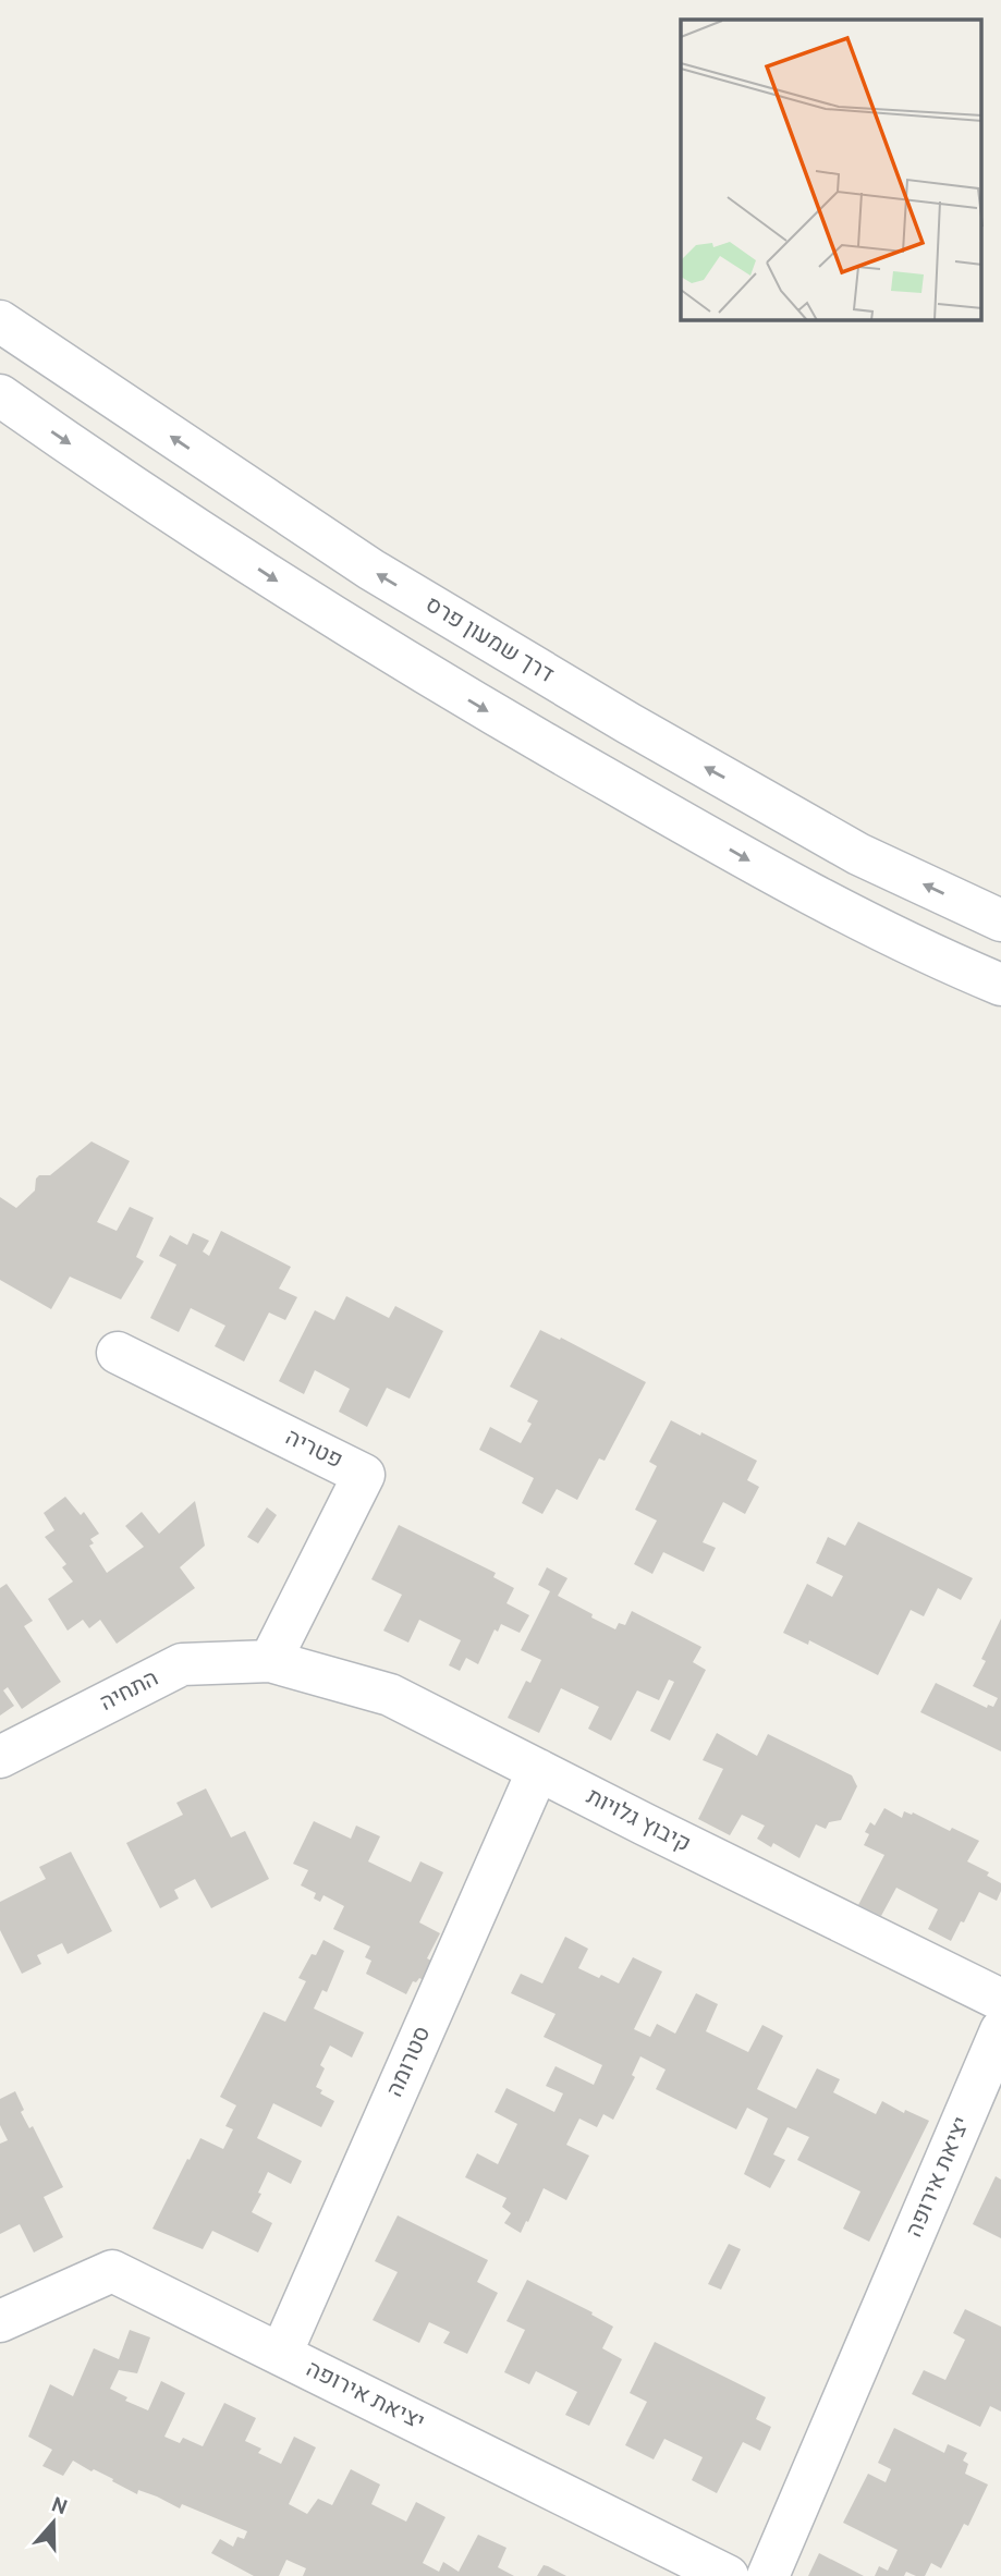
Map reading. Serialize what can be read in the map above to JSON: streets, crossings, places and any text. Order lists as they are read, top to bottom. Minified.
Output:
{"streets":{"street":["דרך שמעון פרס","פטריה","התחיה","קיבוץ גלויות","סטרומה","יציאת אירופה"]},"crossings":[["פטריה","התחיה"],["פטריה","קיבוץ גלויות"],["התחיה","קיבוץ גלויות"],["קיבוץ גלויות","סטרומה"],["סטרומה","יציאת אירופה"]],"north":"top"}
